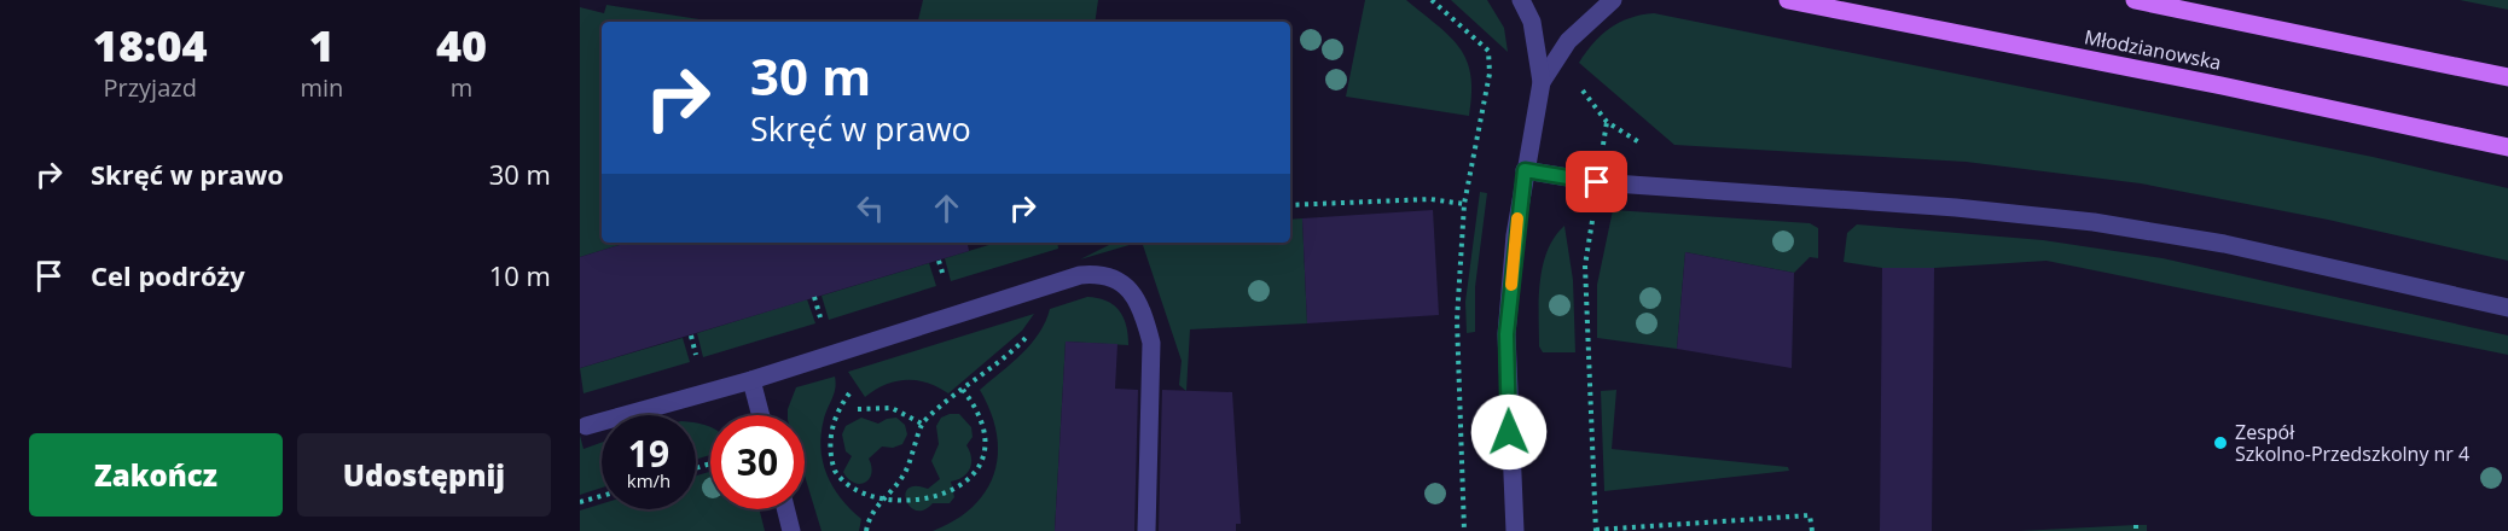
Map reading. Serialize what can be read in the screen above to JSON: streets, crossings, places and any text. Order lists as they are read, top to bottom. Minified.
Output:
{"streets":{"main road":["Młodzianowska"]},"places":["Zespół Szkolno-Przedszkolny nr 4"],"page":{"eta":["18:04","Przyjazd","1","min","40","m"],"turn":["30 m","Skręć w prawo"],"list":[{"name":"Skręć w prawo","value":"30 m"},{"name":"Cel podróży","value":"10 m"}],"speed":"19 km/h","limit":"30","buttons":["Zakończ","Udostępnij"]}}
